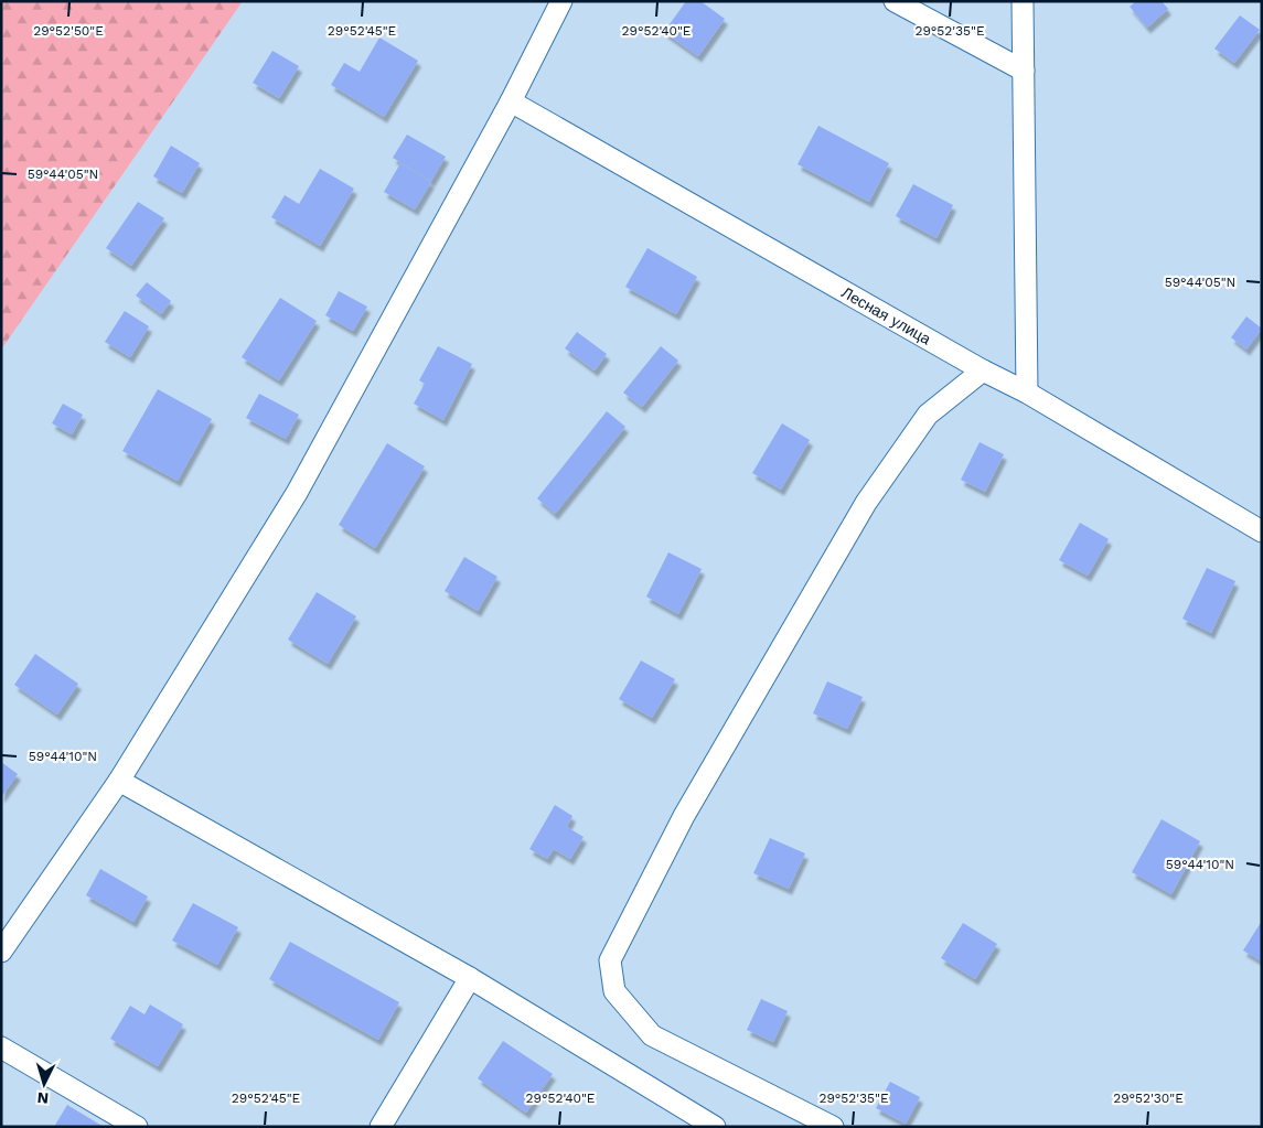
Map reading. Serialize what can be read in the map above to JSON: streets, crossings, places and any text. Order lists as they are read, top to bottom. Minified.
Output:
{"streets":{"street":["Лесная улица"]},"north":"bottom","coordinates":["29°52'50\"E","29°52'45\"E","29°52'40\"E","29°52'35\"E","59°44'05\"N","59°44'10\"N","29°52'30\"E"]}
